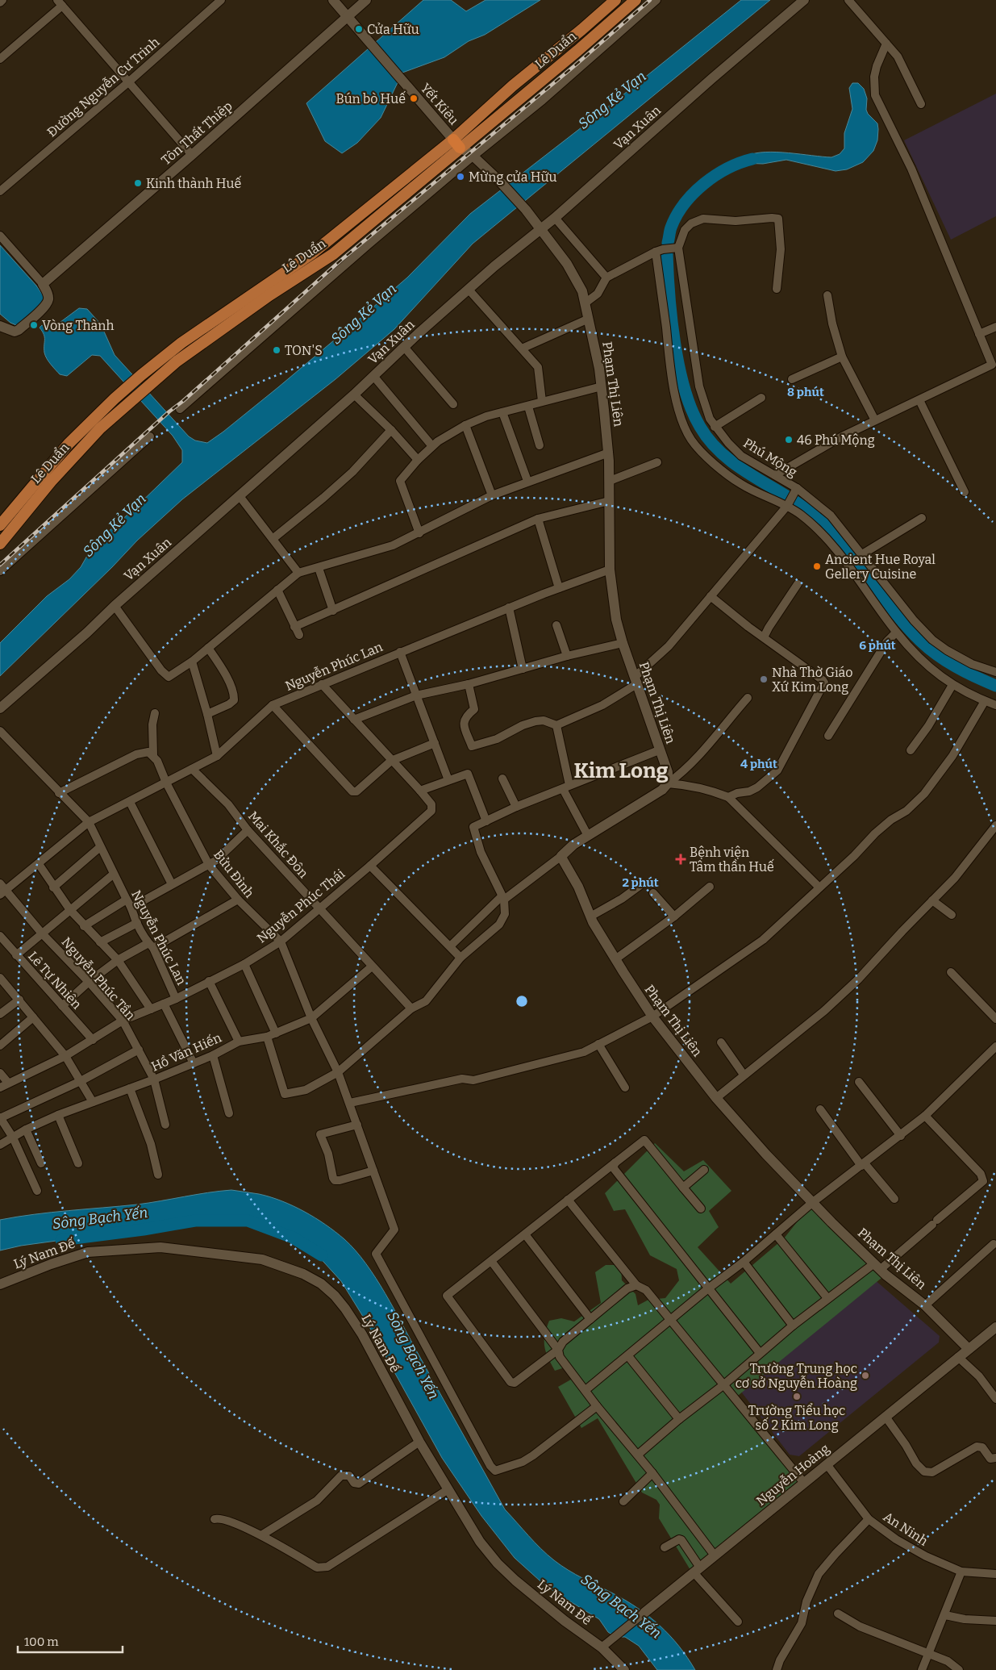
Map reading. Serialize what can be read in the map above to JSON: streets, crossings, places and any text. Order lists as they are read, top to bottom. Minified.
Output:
{"streets":{"main road":["Lê Duẩn"],"street":["Đường Nguyễn Cư Trinh","Yết Kiêu","Vạn Xuân","Tôn Thất Thiệp","Phạm Thị Liên","Phú Mộng","Nguyễn Phúc Lan","Mai Khắc Đôn","Bửu Đình","Nguyễn Phúc Thái","Nguyễn Phúc Tần","Lê Tự Nhiên","Hồ Văn Hiến","Lý Nam Đế","Nguyễn Hoàng","An Ninh"]},"crossings":[["Lê Duẩn","Yết Kiêu"],["Lê Duẩn","Phạm Thị Liên"],["Yết Kiêu","Tôn Thất Thiệp"],["Yết Kiêu","Phạm Thị Liên"],["Vạn Xuân","Phạm Thị Liên"],["Phạm Thị Liên","Nguyễn Phúc Lan"],["Phạm Thị Liên","Nguyễn Hoàng"],["Nguyễn Phúc Lan","Mai Khắc Đôn"],["Nguyễn Phúc Lan","Bửu Đình"],["Nguyễn Phúc Lan","Nguyễn Phúc Thái"],["Nguyễn Phúc Lan","Nguyễn Phúc Tần"],["Mai Khắc Đôn","Nguyễn Phúc Thái"],["Mai Khắc Đôn","Hồ Văn Hiến"],["Bửu Đình","Nguyễn Phúc Thái"],["Bửu Đình","Hồ Văn Hiến"],["Nguyễn Phúc Thái","Nguyễn Phúc Tần"],["Nguyễn Phúc Thái","Lê Tự Nhiên"],["Nguyễn Phúc Tần","Hồ Văn Hiến"],["Nguyễn Hoàng","An Ninh"]],"districts":["Kim Long"],"water":["Sông Kẻ Vạn","Sông Bạch Yến"],"places":{"other":["Cửa Hữu","Bún bò Huế","Mừng cửa Hữu","Kinh thành Huế","Vòng Thành","TON'S","46 Phú Mộng","Ancient Hue Royal Gellery Cuisine","Nhà Thờ Giáo Xứ Kim Long","Trường Trung học cơ sở Nguyễn Hoàng","Trường Tiểu học số 2 Kim Long"],"health":["Bệnh viện Tâm thần Huế"]},"scale_bar":"100 m","rings":["8 phút","6 phút","4 phút","2 phút"]}
